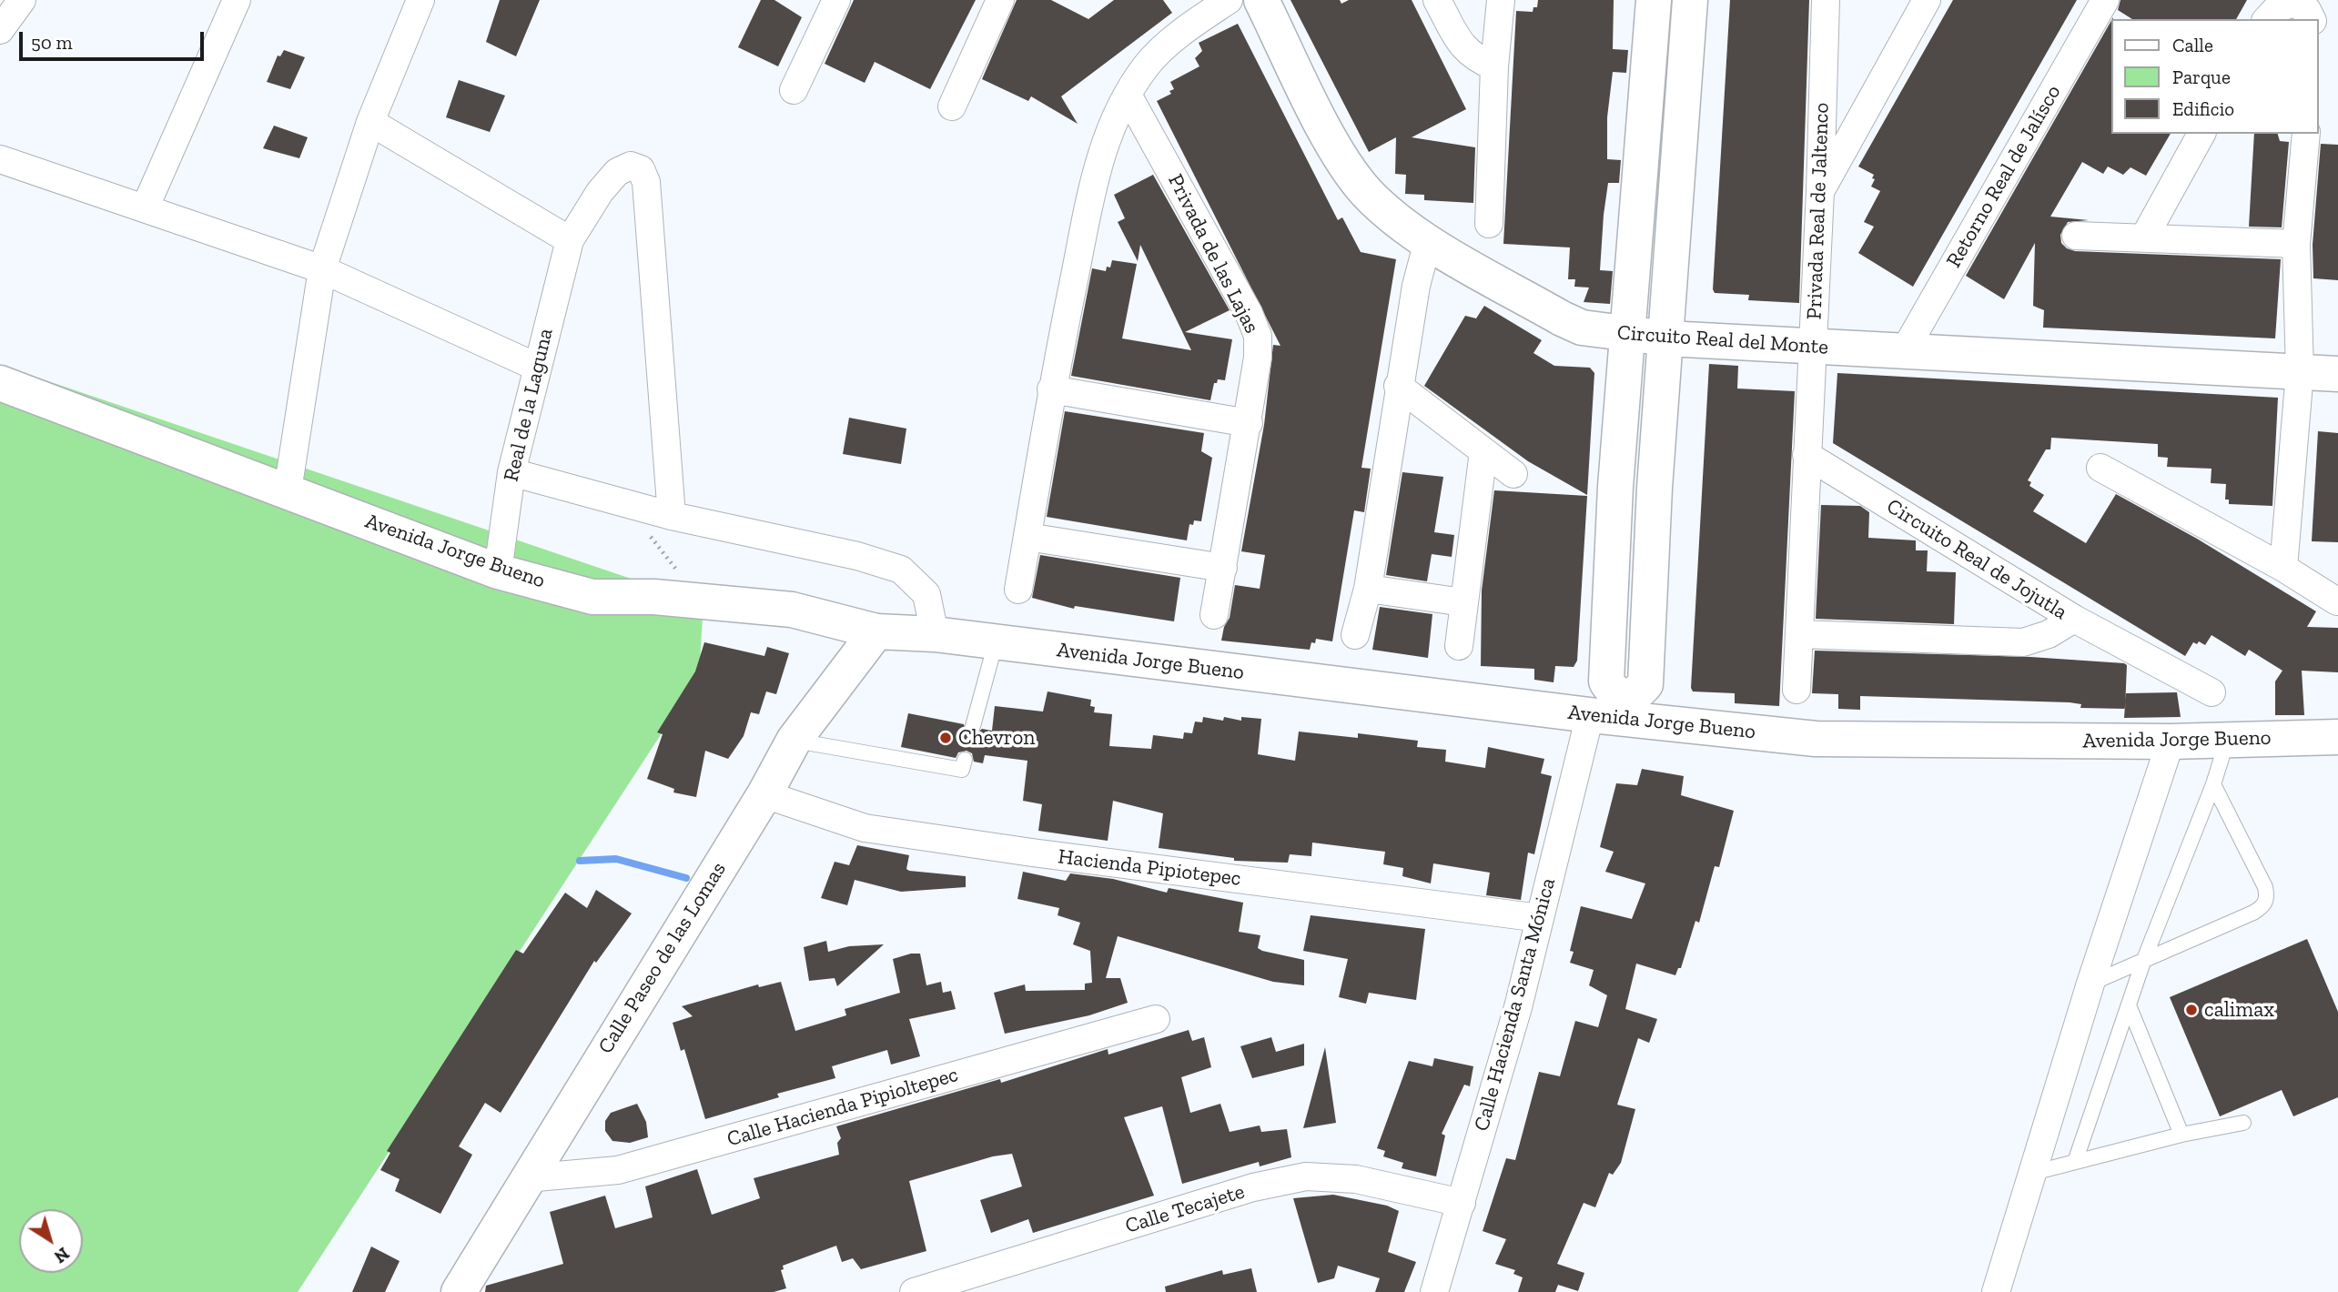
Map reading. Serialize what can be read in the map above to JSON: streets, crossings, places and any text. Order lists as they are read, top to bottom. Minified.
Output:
{"streets":{"street":["Retorno Real de Jalísco","Privada Real de Jaltenco","Privada de las Lajas","Circuito Real del Monte","Real de la Laguna","Avenida Jorge Bueno","Circuito Real de Jojutla","Hacienda Pipiotepec","Calle Paseo de las Lomas","Calle Hacienda Santa Mónica","Calle Hacienda Pipioltepec","Calle Tecajete"]},"crossings":[["Retorno Real de Jalísco","Circuito Real del Monte"],["Privada Real de Jaltenco","Circuito Real del Monte"],["Privada Real de Jaltenco","Circuito Real de Jojutla"],["Real de la Laguna","Avenida Jorge Bueno"],["Avenida Jorge Bueno","Calle Paseo de las Lomas"],["Avenida Jorge Bueno","Calle Hacienda Santa Mónica"],["Hacienda Pipiotepec","Calle Paseo de las Lomas"],["Hacienda Pipiotepec","Calle Hacienda Santa Mónica"],["Calle Paseo de las Lomas","Calle Hacienda Pipioltepec"],["Calle Hacienda Santa Mónica","Calle Tecajete"]],"places":["Chevron","calimax"],"legend":["Calle","Parque","Edificio"],"scale_bar":"50 m","north":"bottom right"}
